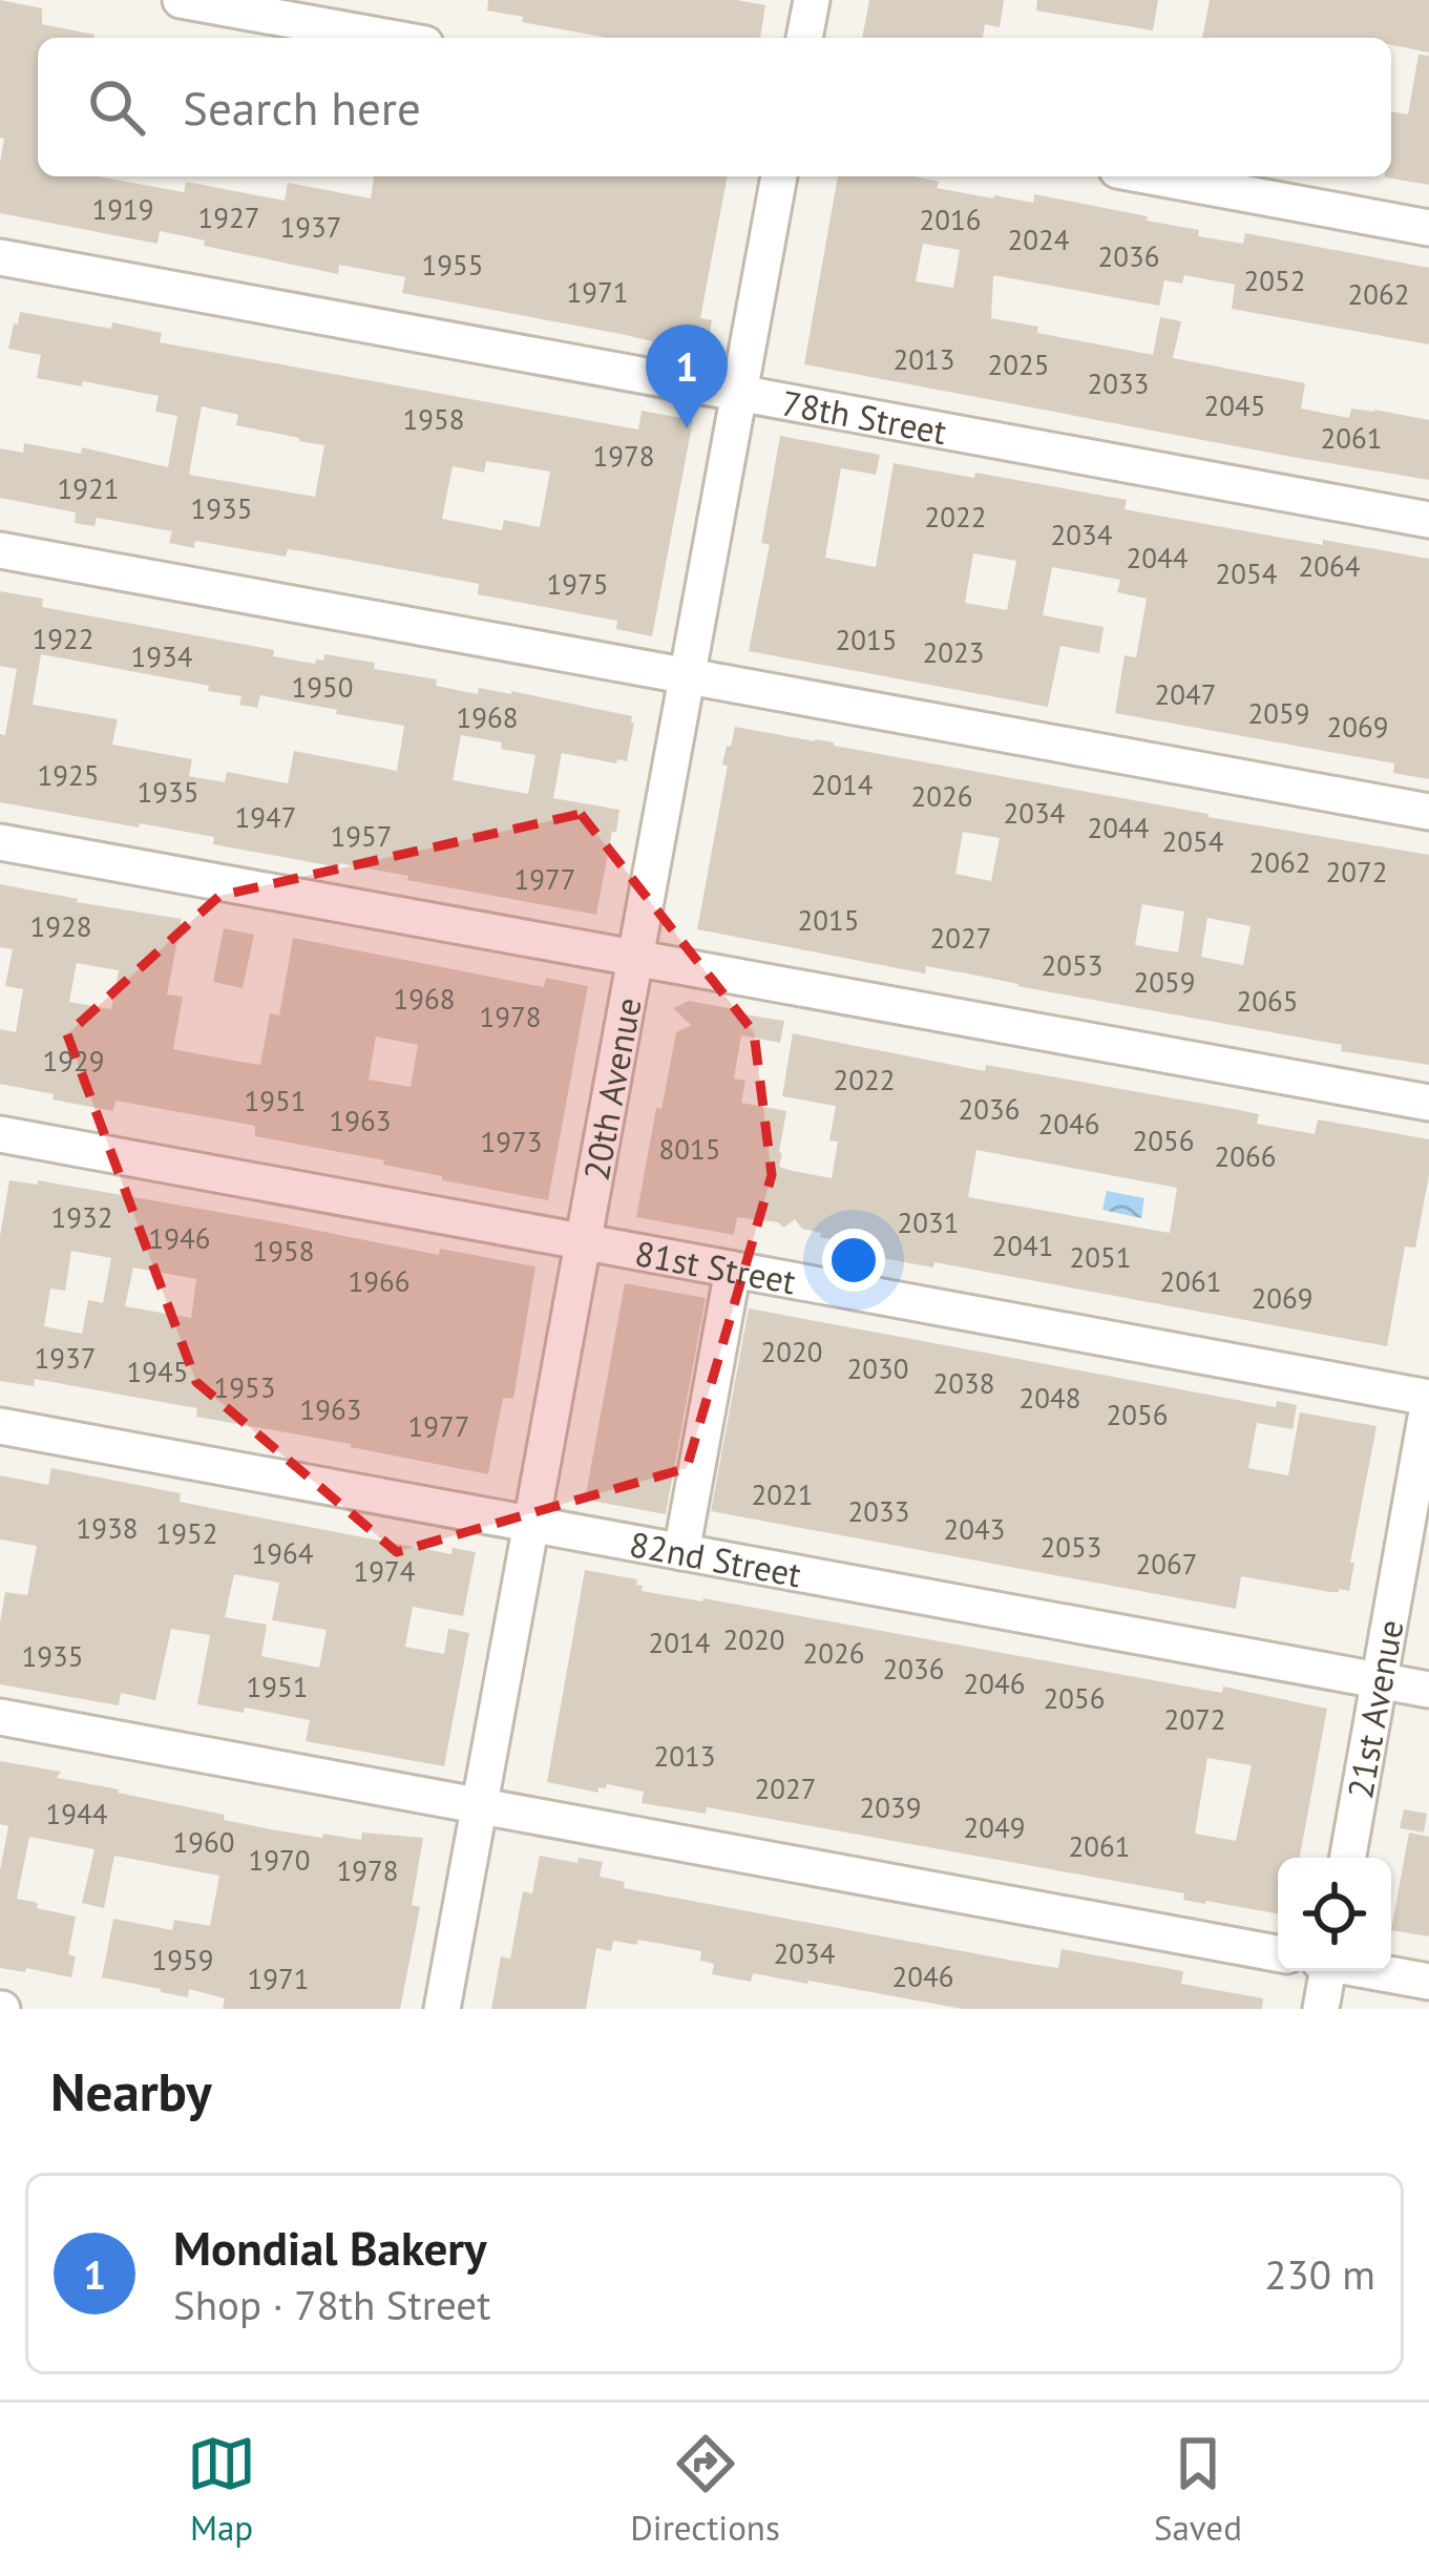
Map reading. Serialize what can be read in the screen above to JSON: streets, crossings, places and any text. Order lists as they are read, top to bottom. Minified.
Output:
{"streets":{"street":["78th Street","20th Avenue","81st Street","82nd Street","21st Avenue"]},"crossings":[["78th Street","20th Avenue"],["20th Avenue","81st Street"],["20th Avenue","82nd Street"],["81st Street","21st Avenue"],["82nd Street","21st Avenue"]],"house_numbers":["1919","1927","2016","1937","2024","2036","1955","2052","1971","2062","2013","2025","2033","2045","1958","2061","1978","1921","1935","2022","2034","2044","2064","2054","1975","1922","2015","2023","1934","1950","2047","2059","1968","2069","1925","2014","1935","2026","2034","1947","2044","1957","2054","2062","2072","1977","2015","1928","2027","2053","2059","1968","2065","1978","1929","2022","1951","2036","1963","2046","2056","1973","8015","2066","1932","2031","1946","2041","1958","2051","1966","2061","2069","2020","1937","2030","1945","2038","1953","2048","1963","2056","1977","2021","2033","1938","2043","1952","2053","1964","2067","1974","2020","2014","2026","1935","2036","2046","1951","2056","2072","2013","2027","2039","1944","2049","1960","2061","1970","1978","2034","1959","2046","1971"],"page":{"search":"Search here","pins":"1","heading":"Nearby","list":[{"mark":"1","name":"Mondial Bakery","note":"Shop · 78th Street","value":"230 m"}],"nav":["Map","Directions","Saved"]}}
